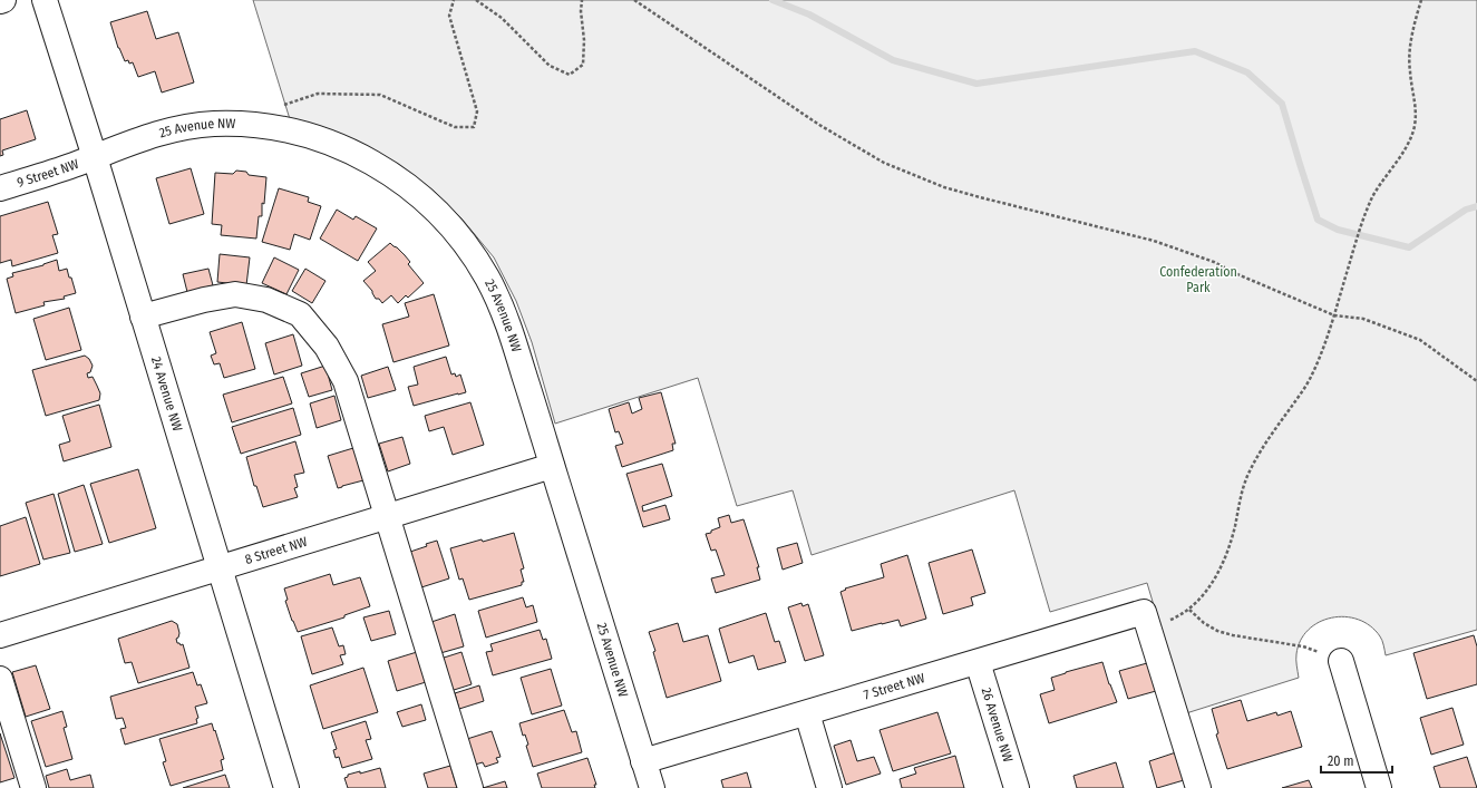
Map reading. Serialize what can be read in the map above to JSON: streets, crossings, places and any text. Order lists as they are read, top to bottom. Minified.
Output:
{"streets":{"street":["25 Avenue NW","9 Street NW","24 Avenue NW","8 Street NW","7 Street NW","26 Avenue NW"]},"crossings":[["25 Avenue NW","9 Street NW"],["25 Avenue NW","24 Avenue NW"],["25 Avenue NW","8 Street NW"],["25 Avenue NW","7 Street NW"],["9 Street NW","24 Avenue NW"],["24 Avenue NW","8 Street NW"],["7 Street NW","26 Avenue NW"]],"parks":["Confederation Park"],"scale_bar":"20 m"}
